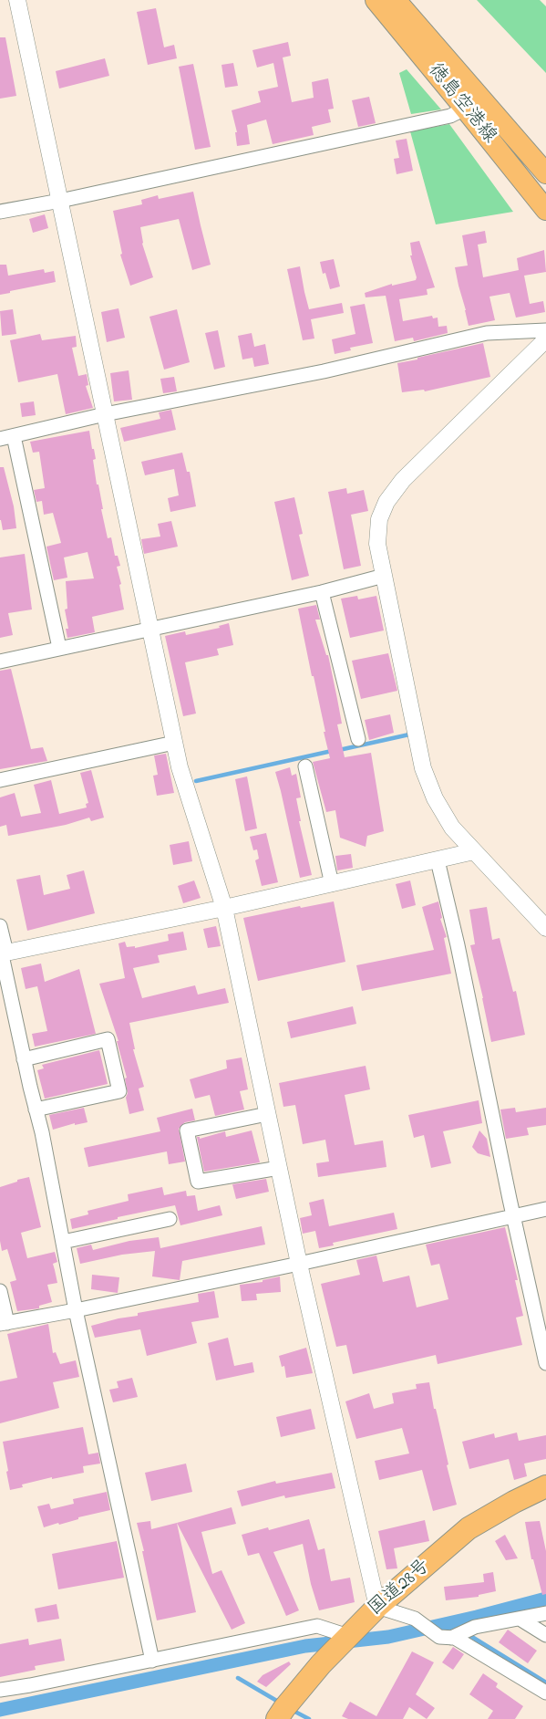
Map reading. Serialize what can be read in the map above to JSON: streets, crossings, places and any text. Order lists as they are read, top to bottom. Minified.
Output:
{"streets":{"highway":["国道28号"],"main road":["徳島空港線"]}}
